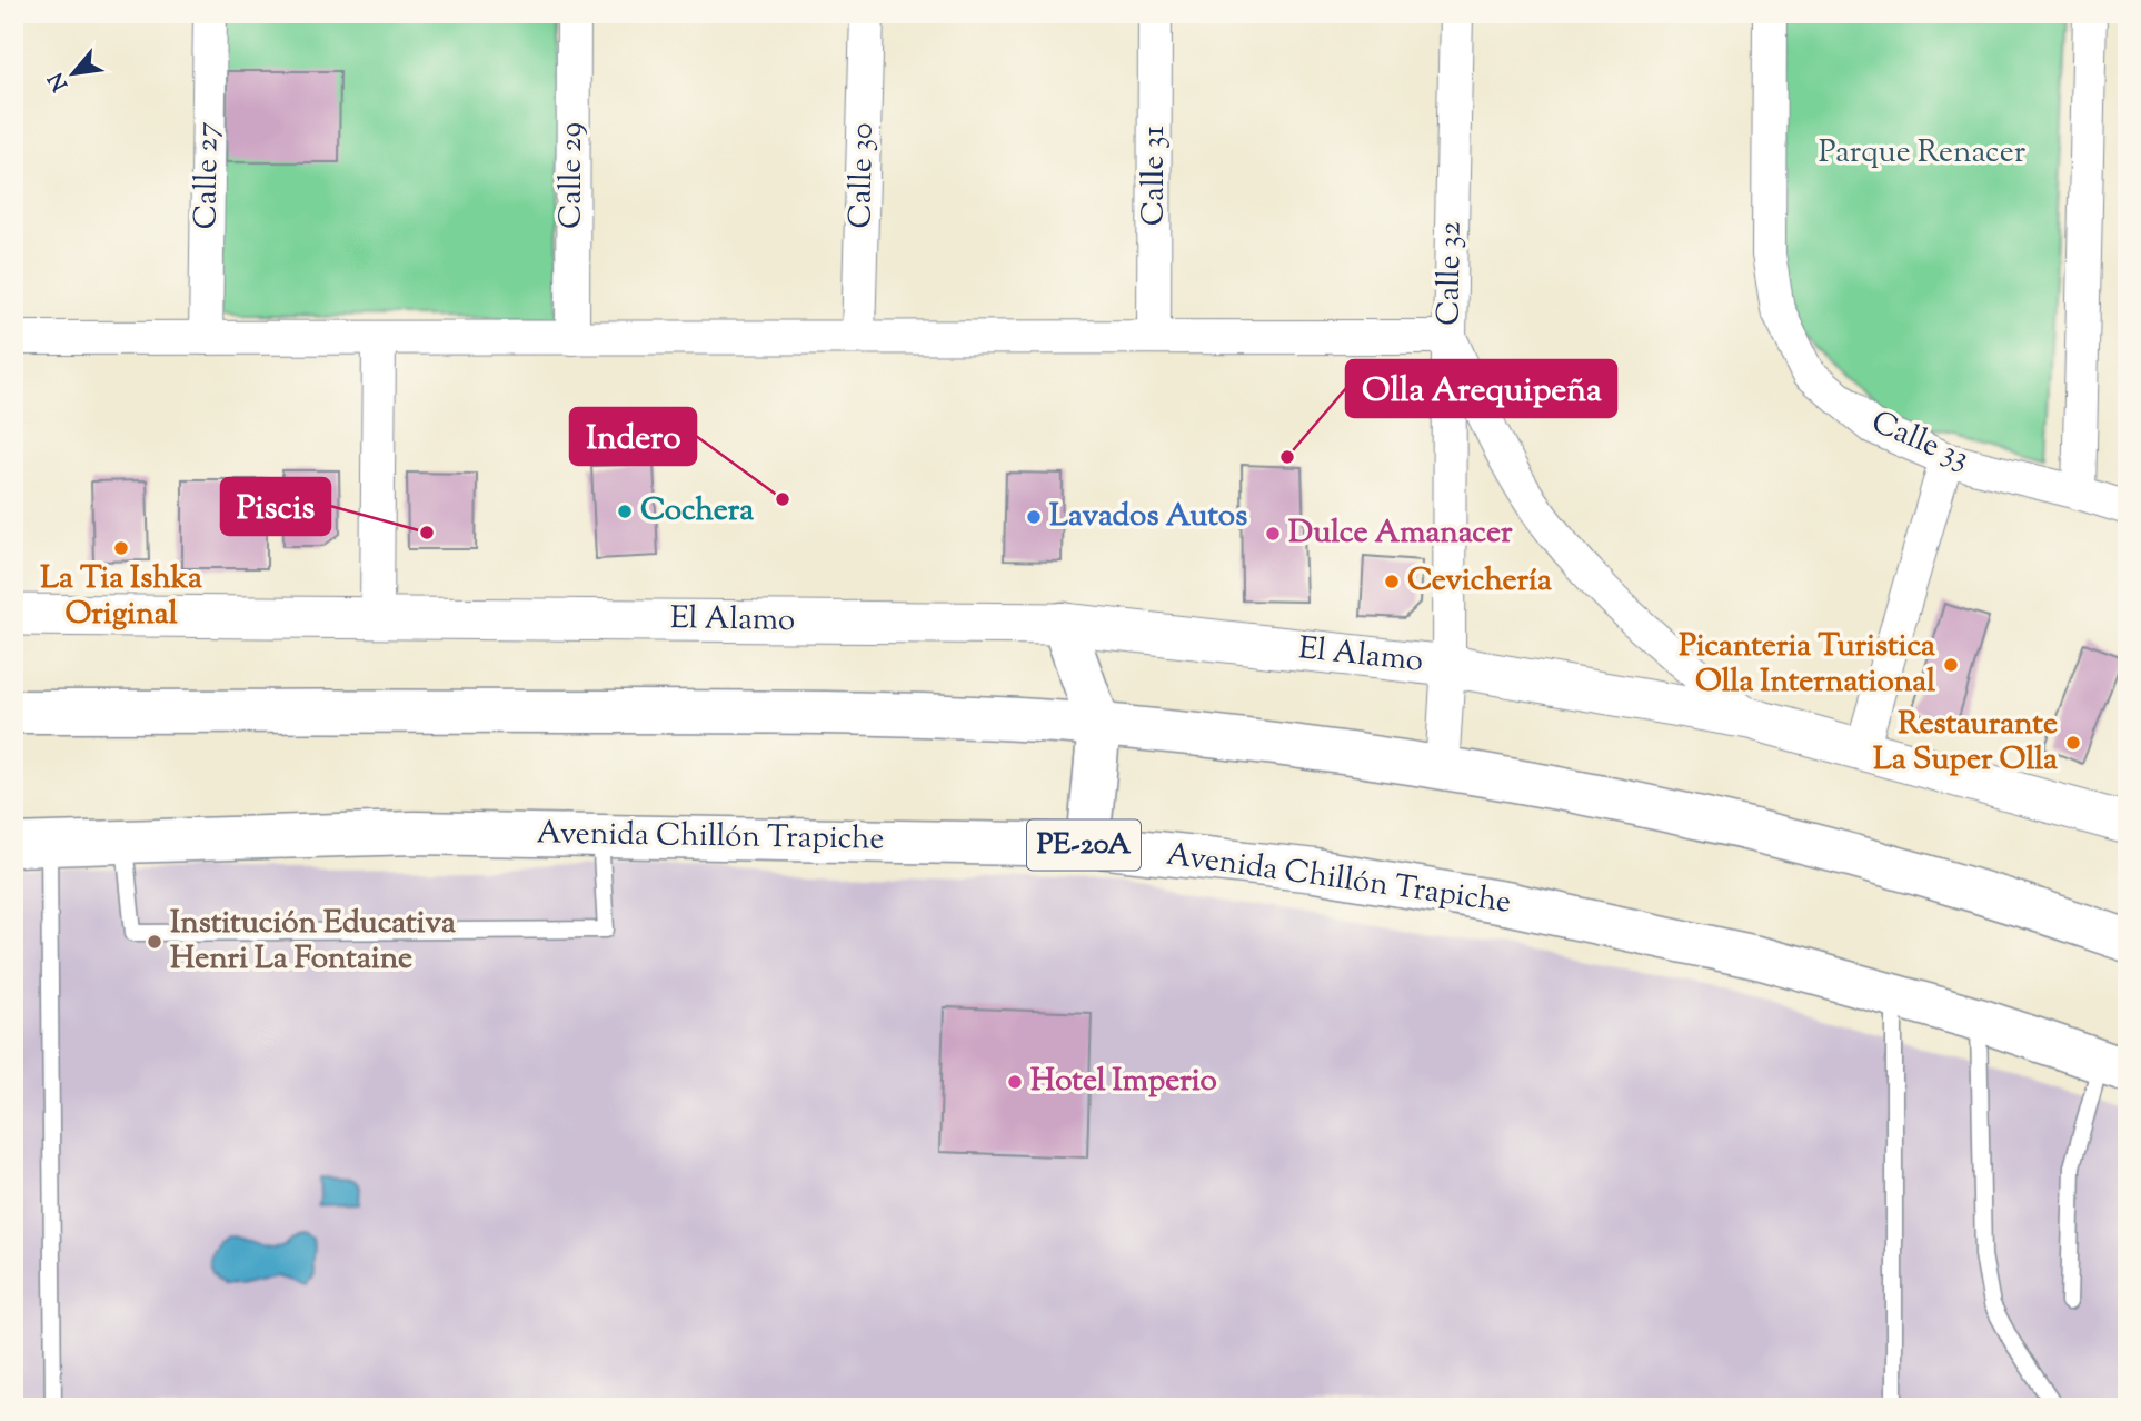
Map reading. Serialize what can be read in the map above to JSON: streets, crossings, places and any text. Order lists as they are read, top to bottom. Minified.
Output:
{"streets":{"main road":["Avenida Chillón Trapiche","PE-20A"],"street":["Calle 27","Calle 29","Calle 30","Calle 31","Calle 32","Calle 33","El Alamo"]},"crossings":[["Calle 32","El Alamo"]],"parks":["Parque Renacer"],"places":["Olla Arequipeña","Indero","Cochera","Lavados Autos","Piscis","Dulce Amanacer","La Tia Ishka Original","Cevichería","Picanteria Turistica Olla International","Restaurante La Super Olla","Institución Educativa Henri La Fontaine","Hotel Imperio"],"north":"bottom left"}
